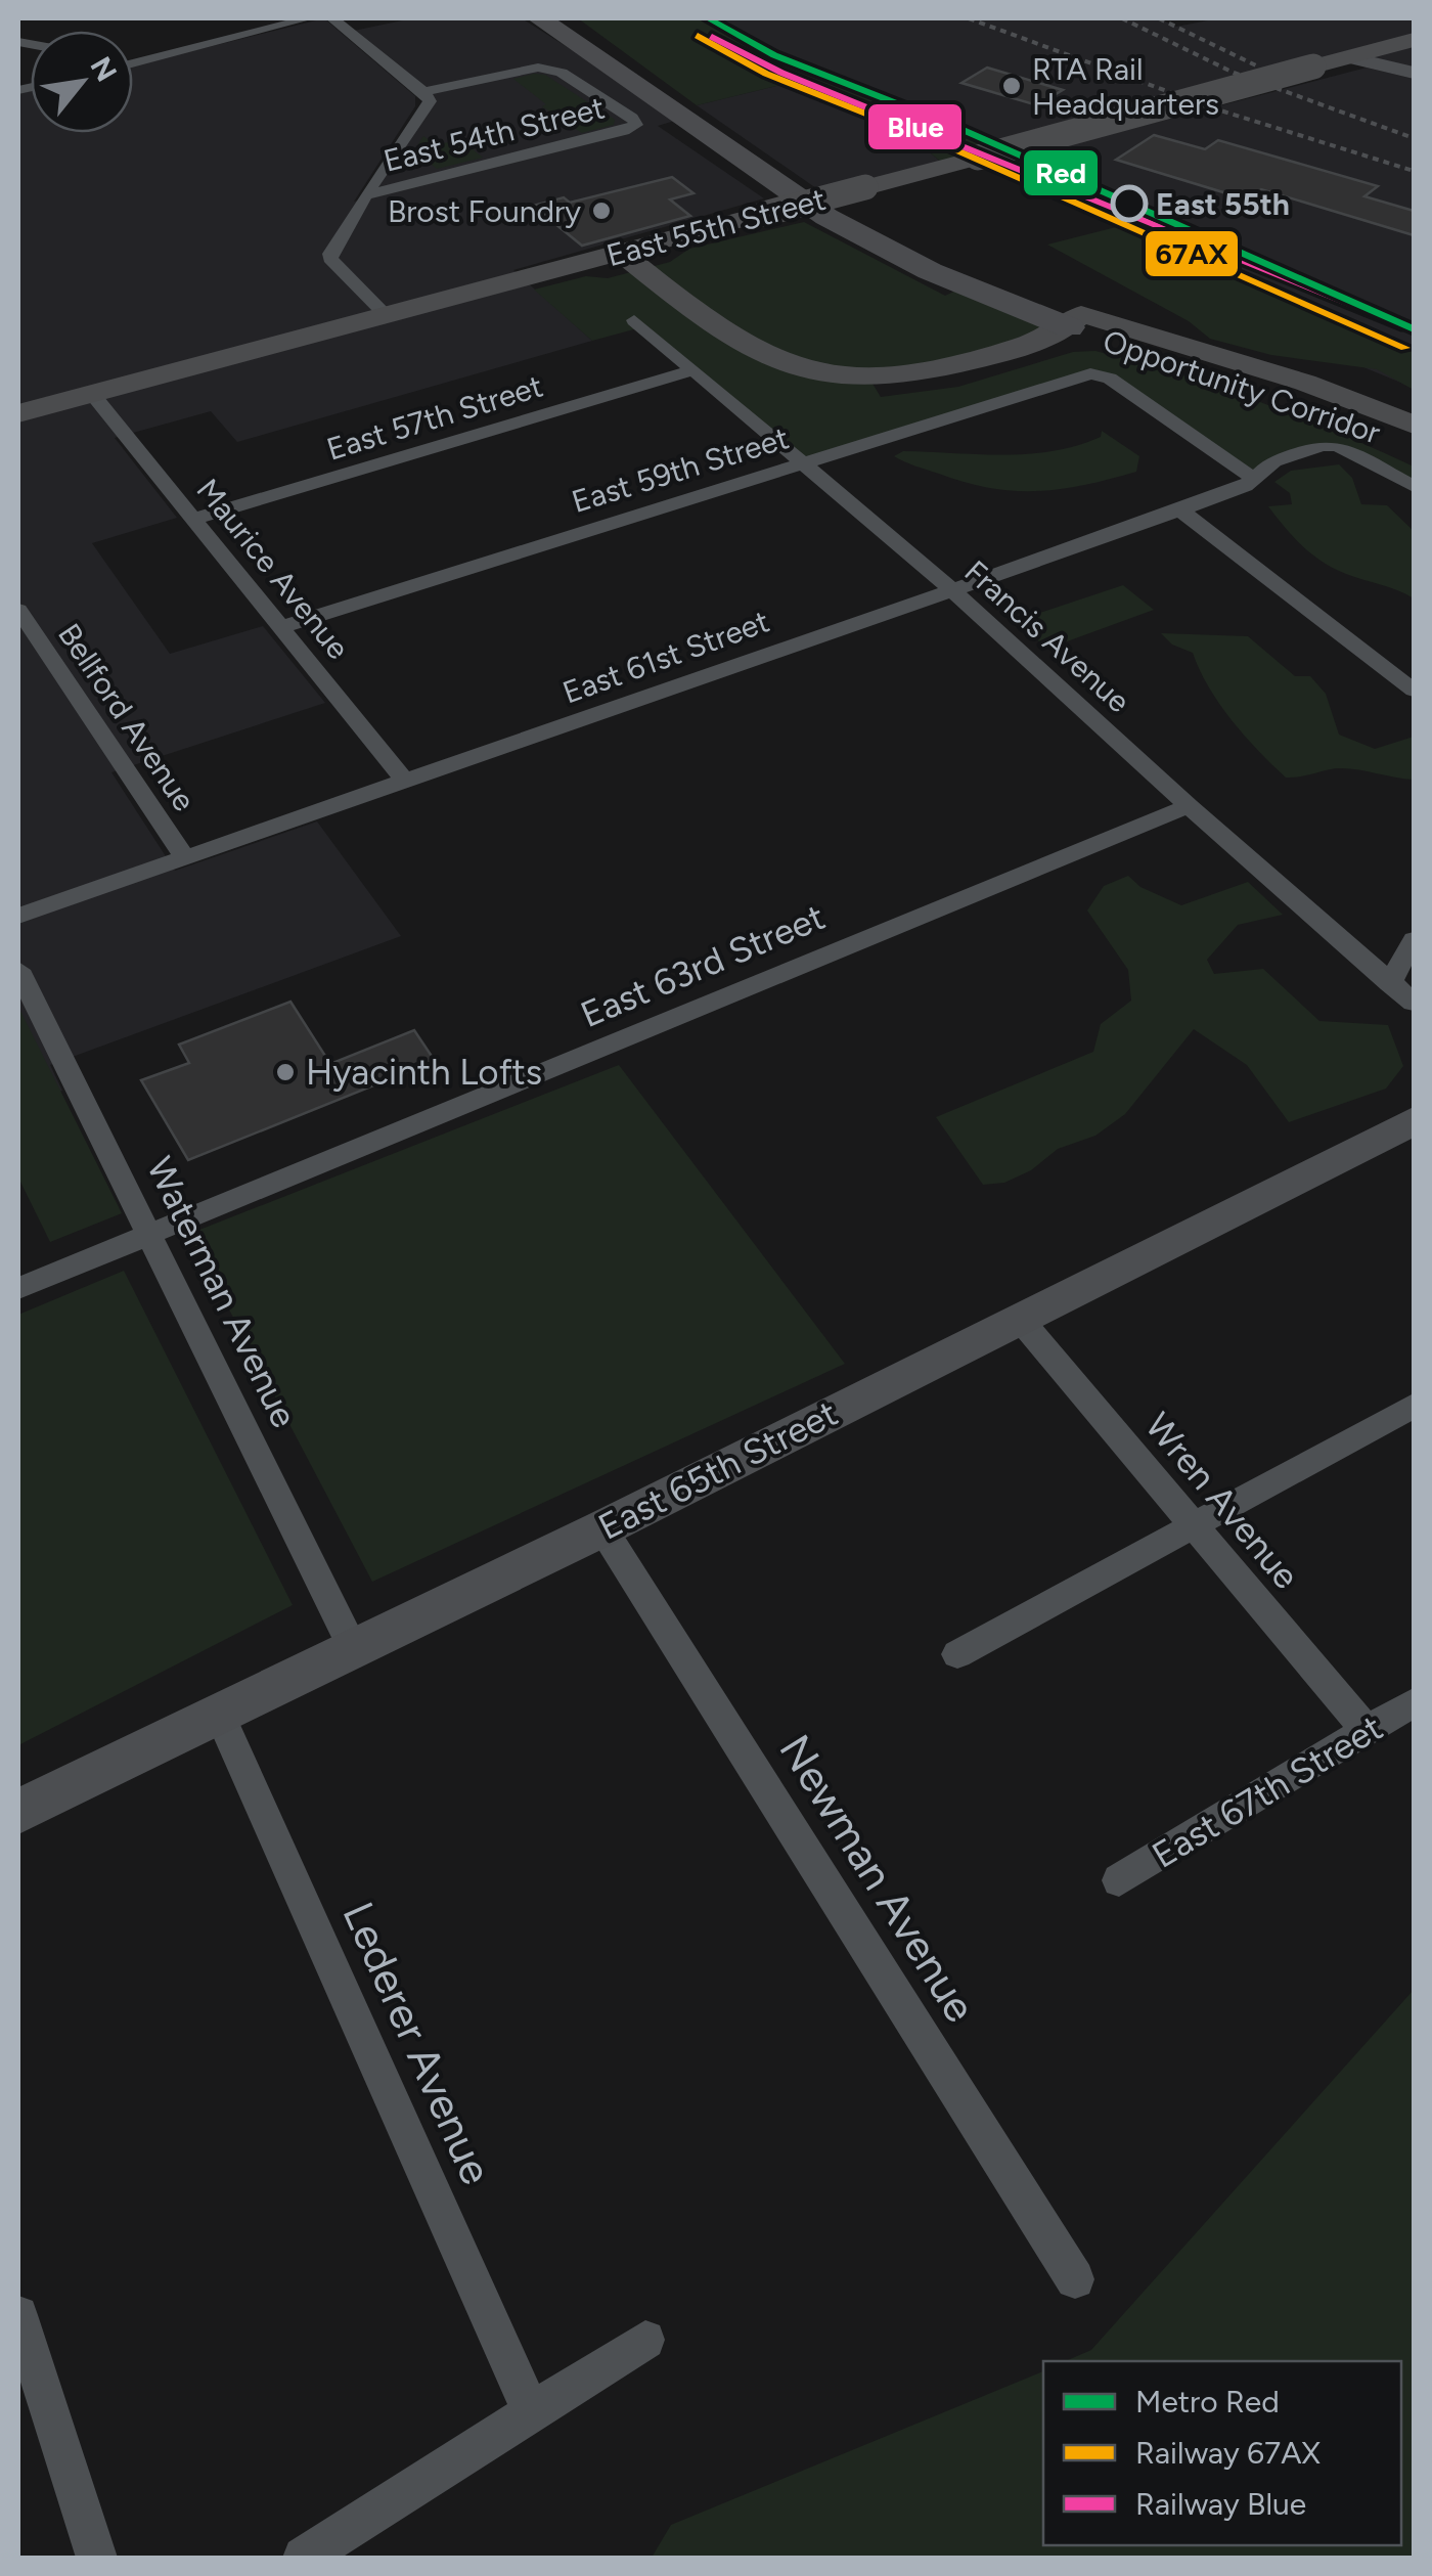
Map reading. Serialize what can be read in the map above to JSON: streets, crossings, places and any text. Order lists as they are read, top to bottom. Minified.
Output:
{"streets":{"main road":["East 55th Street","Opportunity Corridor"],"street":["East 54th Street","East 57th Street","East 59th Street","Maurice Avenue","Francis Avenue","East 61st Street","Bellford Avenue","East 63rd Street","Waterman Avenue","East 65th Street","Wren Avenue","East 67th Street","Newman Avenue","Lederer Avenue"]},"crossings":[["East 55th Street","Maurice Avenue"],["East 57th Street","Maurice Avenue"],["East 57th Street","Francis Avenue"],["East 59th Street","Maurice Avenue"],["East 59th Street","Francis Avenue"],["East 59th Street","East 61st Street"],["Maurice Avenue","East 61st Street"],["Francis Avenue","East 61st Street"],["Francis Avenue","East 63rd Street"],["East 61st Street","Bellford Avenue"],["East 63rd Street","Waterman Avenue"],["Waterman Avenue","East 65th Street"],["East 65th Street","Wren Avenue"],["East 65th Street","Newman Avenue"],["East 65th Street","Lederer Avenue"],["Wren Avenue","East 67th Street"]],"places":["RTA Rail Headquarters","East 55th","Brost Foundry","Hyacinth Lofts"],"lines":["metro line Red","rail line 67AX","rail line Blue"],"legend":["Metro Red","Railway 67AX","Railway Blue"],"north":"top right"}
